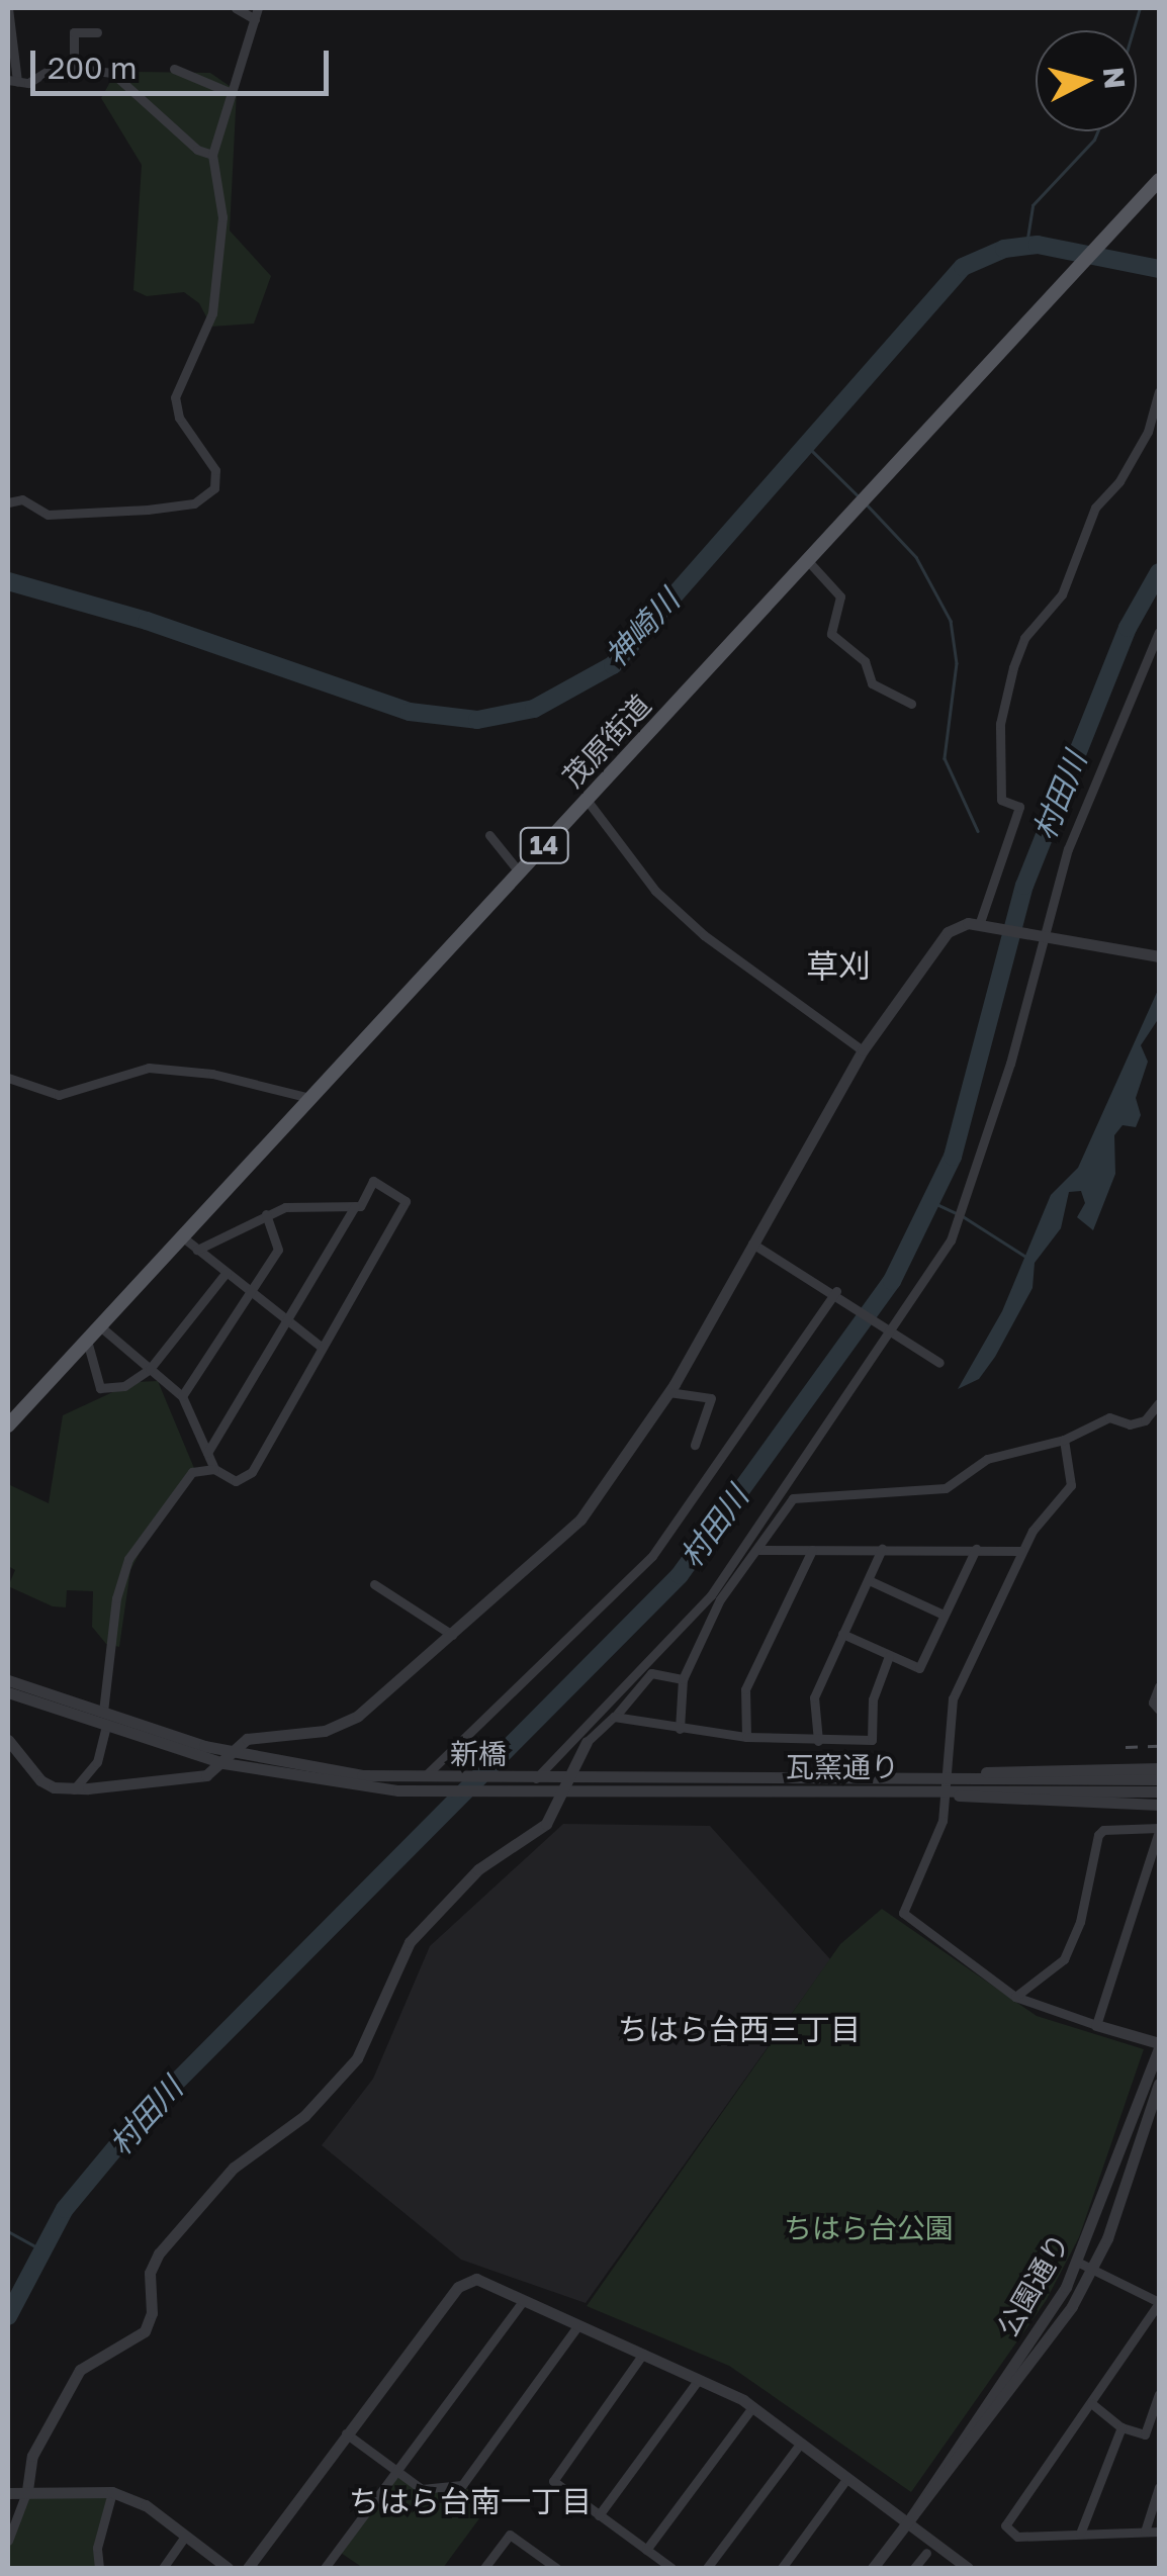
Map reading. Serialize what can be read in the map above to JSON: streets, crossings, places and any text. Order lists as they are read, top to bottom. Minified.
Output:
{"streets":{"main road":["茂原街道","14"],"street":["新橋","瓦窯通り","公園通り"]},"crossings":[["新橋","瓦窯通り"]],"districts":["草刈","ちはら台西三丁目","ちはら台南一丁目"],"water":["神崎川","村田川"],"parks":["ちはら台公園"],"scale_bar":"200 m","north":"right"}
